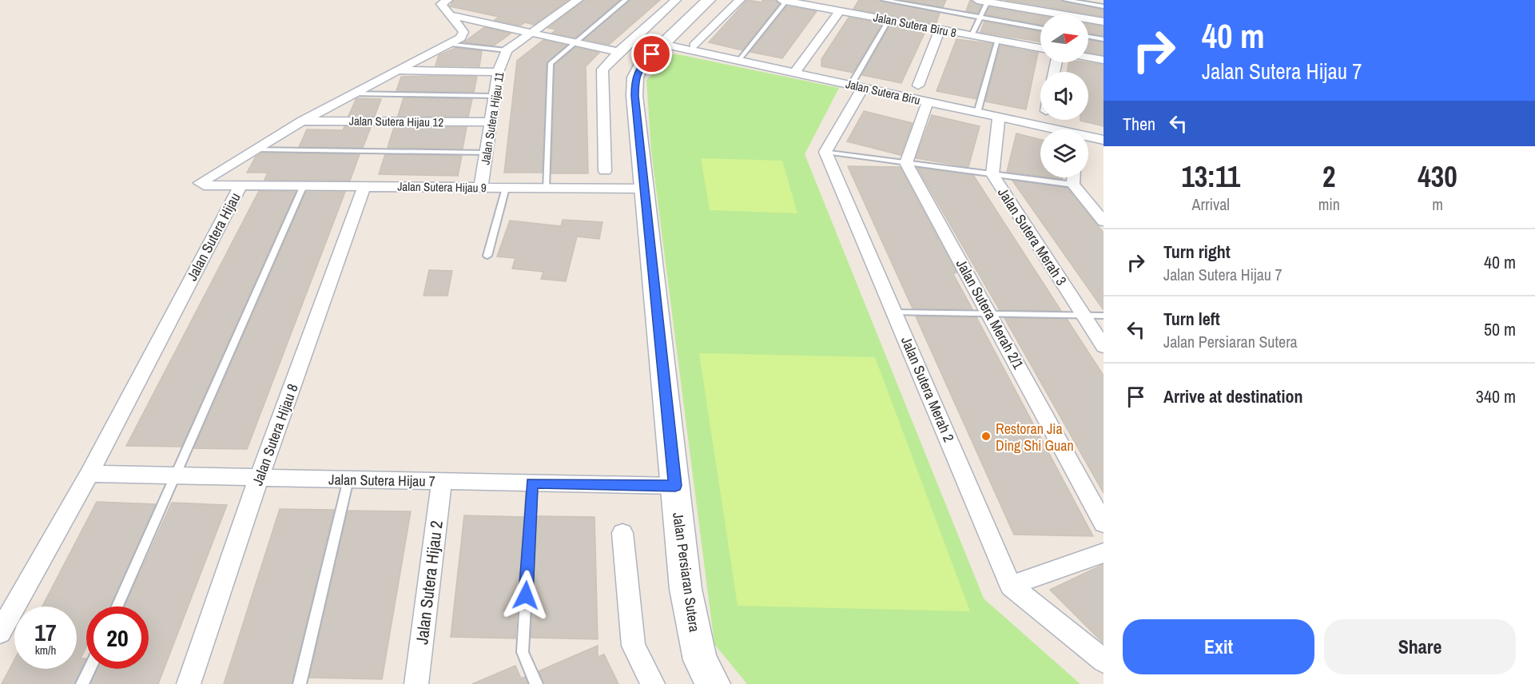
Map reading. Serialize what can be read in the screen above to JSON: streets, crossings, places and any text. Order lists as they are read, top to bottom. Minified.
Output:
{"streets":{"street":["Jalan Sutera Biru 8","Jalan Sutera Biru","Jalan Sutera Hijau 11","Jalan Sutera Hijau 12","Jalan Sutera Hijau 9","Jalan Sutera Hijau","Jalan Sutera Merah 3","Jalan Sutera Merah 2/1","Jalan Sutera Merah 2","Jalan Sutera Hijau 8","Jalan Sutera Hijau 7","Jalan Persiaran Sutera","Jalan Sutera Hijau 2"]},"crossings":[["Jalan Sutera Biru","Jalan Sutera Merah 3"],["Jalan Sutera Biru","Jalan Persiaran Sutera"],["Jalan Sutera Hijau 11","Jalan Sutera Hijau 12"],["Jalan Sutera Hijau 11","Jalan Sutera Hijau 9"],["Jalan Sutera Hijau 12","Jalan Sutera Hijau"],["Jalan Sutera Hijau 9","Jalan Sutera Hijau"],["Jalan Sutera Hijau 9","Jalan Sutera Hijau 8"],["Jalan Sutera Hijau 9","Jalan Persiaran Sutera"],["Jalan Sutera Hijau","Jalan Sutera Hijau 7"],["Jalan Sutera Hijau 8","Jalan Sutera Hijau 7"],["Jalan Sutera Hijau 7","Jalan Persiaran Sutera"],["Jalan Sutera Hijau 7","Jalan Sutera Hijau 2"]],"places":["Restoran Jia Ding Shi Guan"],"north":"right","page":{"turn":["40 m","Jalan Sutera Hijau 7"],"then":"Then","eta":["13:11","Arrival","2","min","430","m"],"list":[{"name":"Turn right","note":"Jalan Sutera Hijau 7","value":"40 m"},{"name":"Turn left","note":"Jalan Persiaran Sutera","value":"50 m"},{"name":"Arrive at destination","value":"340 m"}],"speed":"17 km/h","limit":"20","buttons":["Exit","Share"]}}
